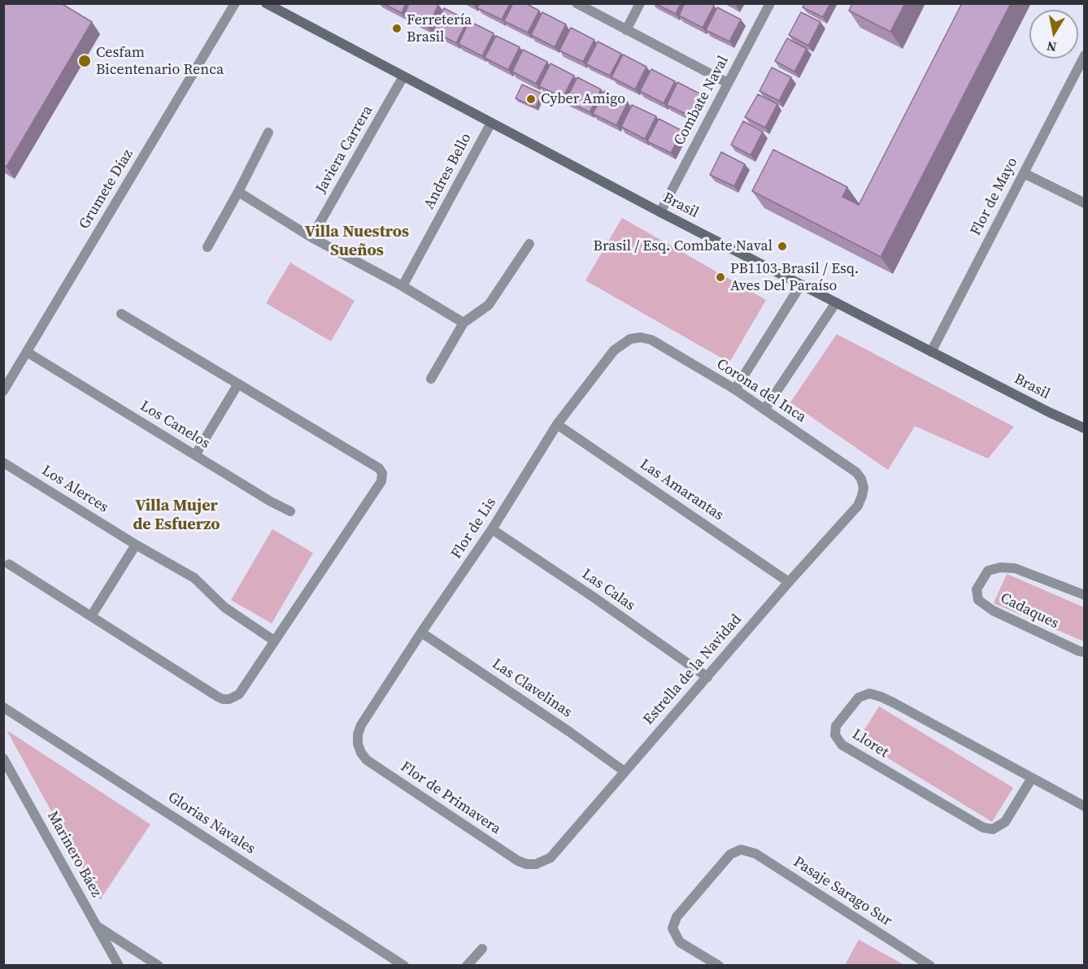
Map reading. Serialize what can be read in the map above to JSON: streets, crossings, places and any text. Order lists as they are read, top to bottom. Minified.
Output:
{"streets":{"main road":["Brasil"],"street":["Combate Naval","Javiera Carrera","Andres Bello","Grumete Díaz","Flor de Mayo","Corona del Inca","Los Canelos","Los Alerces","Las Amarantas","Flor de Lis","Las Calas","Cadaques","Estrella de la Navidad","Las Clavelinas","Lloret","Flor de Primavera","Glorias Navales","Marinero Báez","Pasaje Sarago Sur"]},"crossings":[["Combate Naval","Brasil"],["Javiera Carrera","Brasil"],["Andres Bello","Brasil"],["Grumete Díaz","Los Canelos"],["Flor de Mayo","Brasil"],["Corona del Inca","Flor de Lis"],["Corona del Inca","Estrella de la Navidad"],["Las Amarantas","Flor de Lis"],["Las Amarantas","Estrella de la Navidad"],["Flor de Lis","Las Calas"],["Flor de Lis","Las Clavelinas"],["Flor de Lis","Flor de Primavera"],["Las Calas","Estrella de la Navidad"],["Estrella de la Navidad","Las Clavelinas"],["Estrella de la Navidad","Flor de Primavera"]],"districts":["Villa Nuestros Sueños","Villa Mujer de Esfuerzo"],"places":["Ferretería Brasil","Cesfam Bicentenario Renca","Cyber Amigo","Brasil / Esq. Combate Naval","PB1103-Brasil / Esq. Aves Del Paraíso"],"north":"bottom"}
